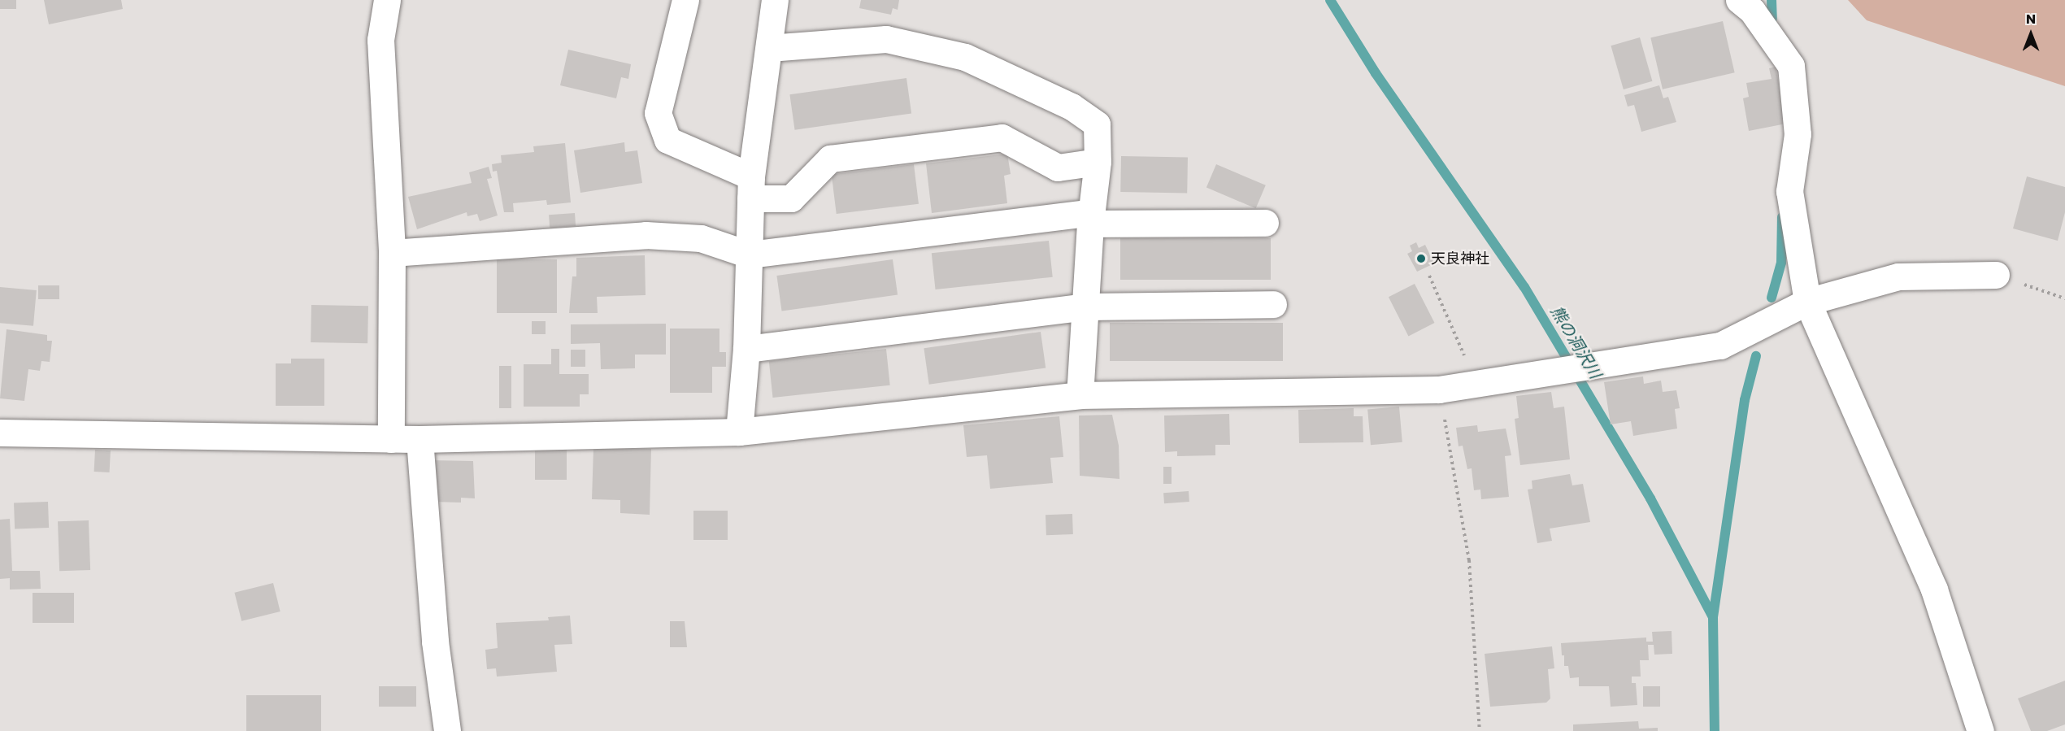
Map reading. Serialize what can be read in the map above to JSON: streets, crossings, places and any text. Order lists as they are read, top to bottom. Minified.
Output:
{"water":["熊の洞沢川"],"places":["天良神社"],"north":"top"}
